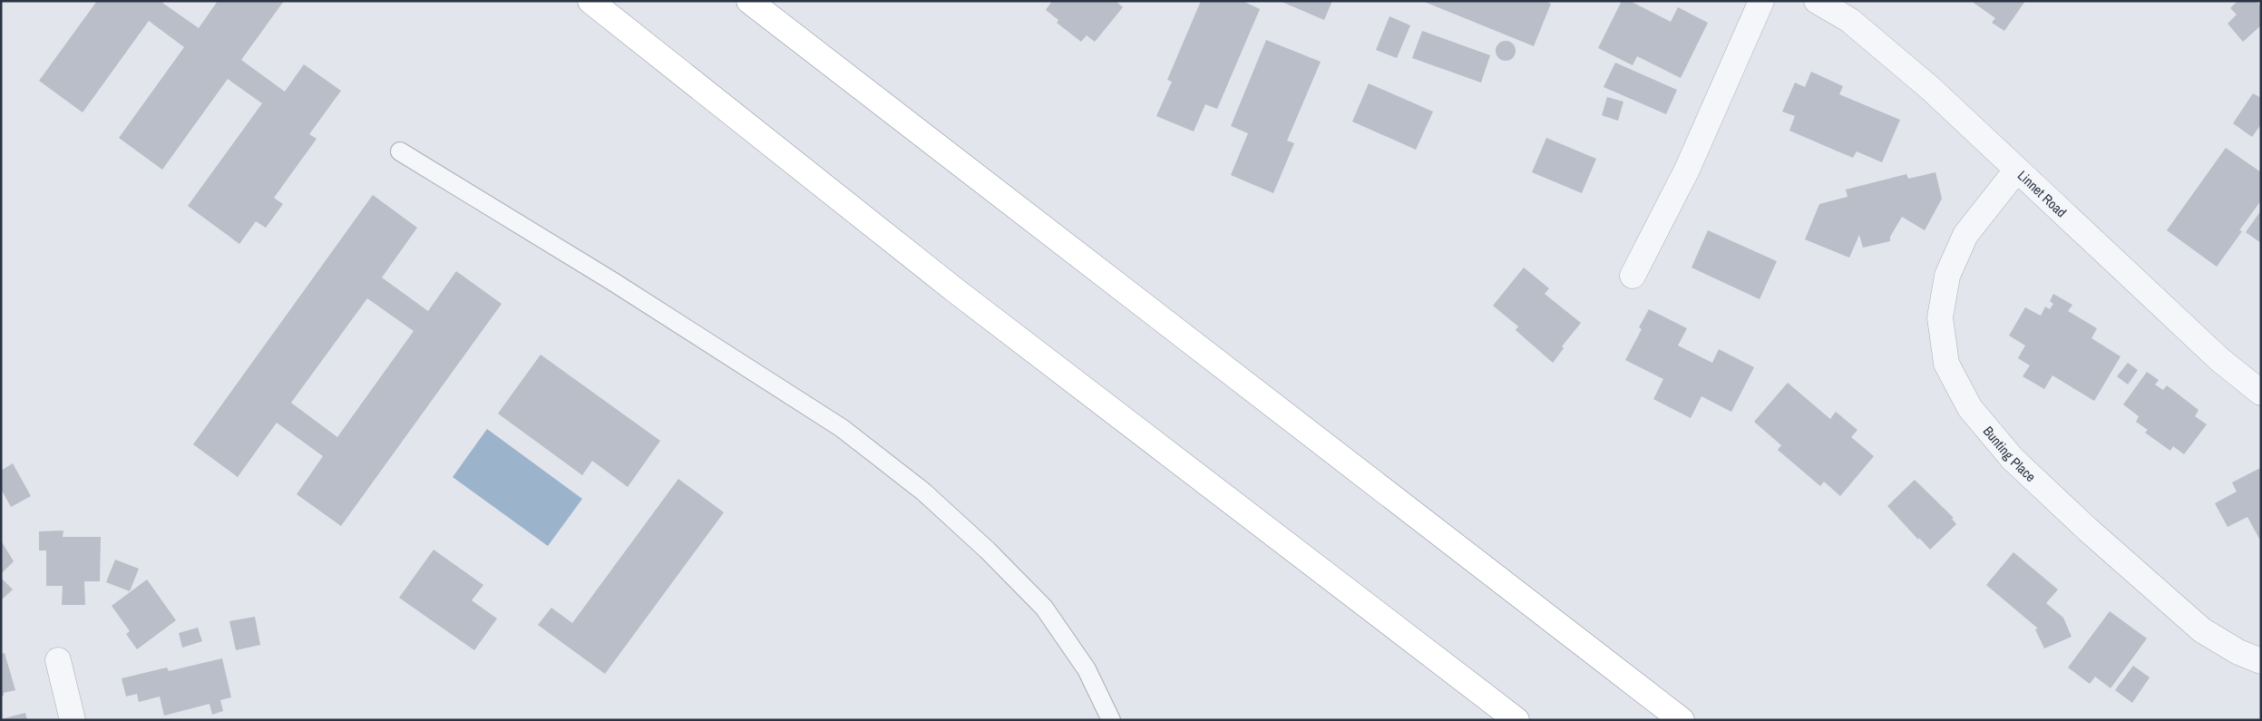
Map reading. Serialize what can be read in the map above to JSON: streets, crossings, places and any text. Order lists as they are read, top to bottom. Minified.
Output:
{"streets":{"street":["Linnet Road","Bunting Place"]},"crossings":[["Linnet Road","Bunting Place"]]}
